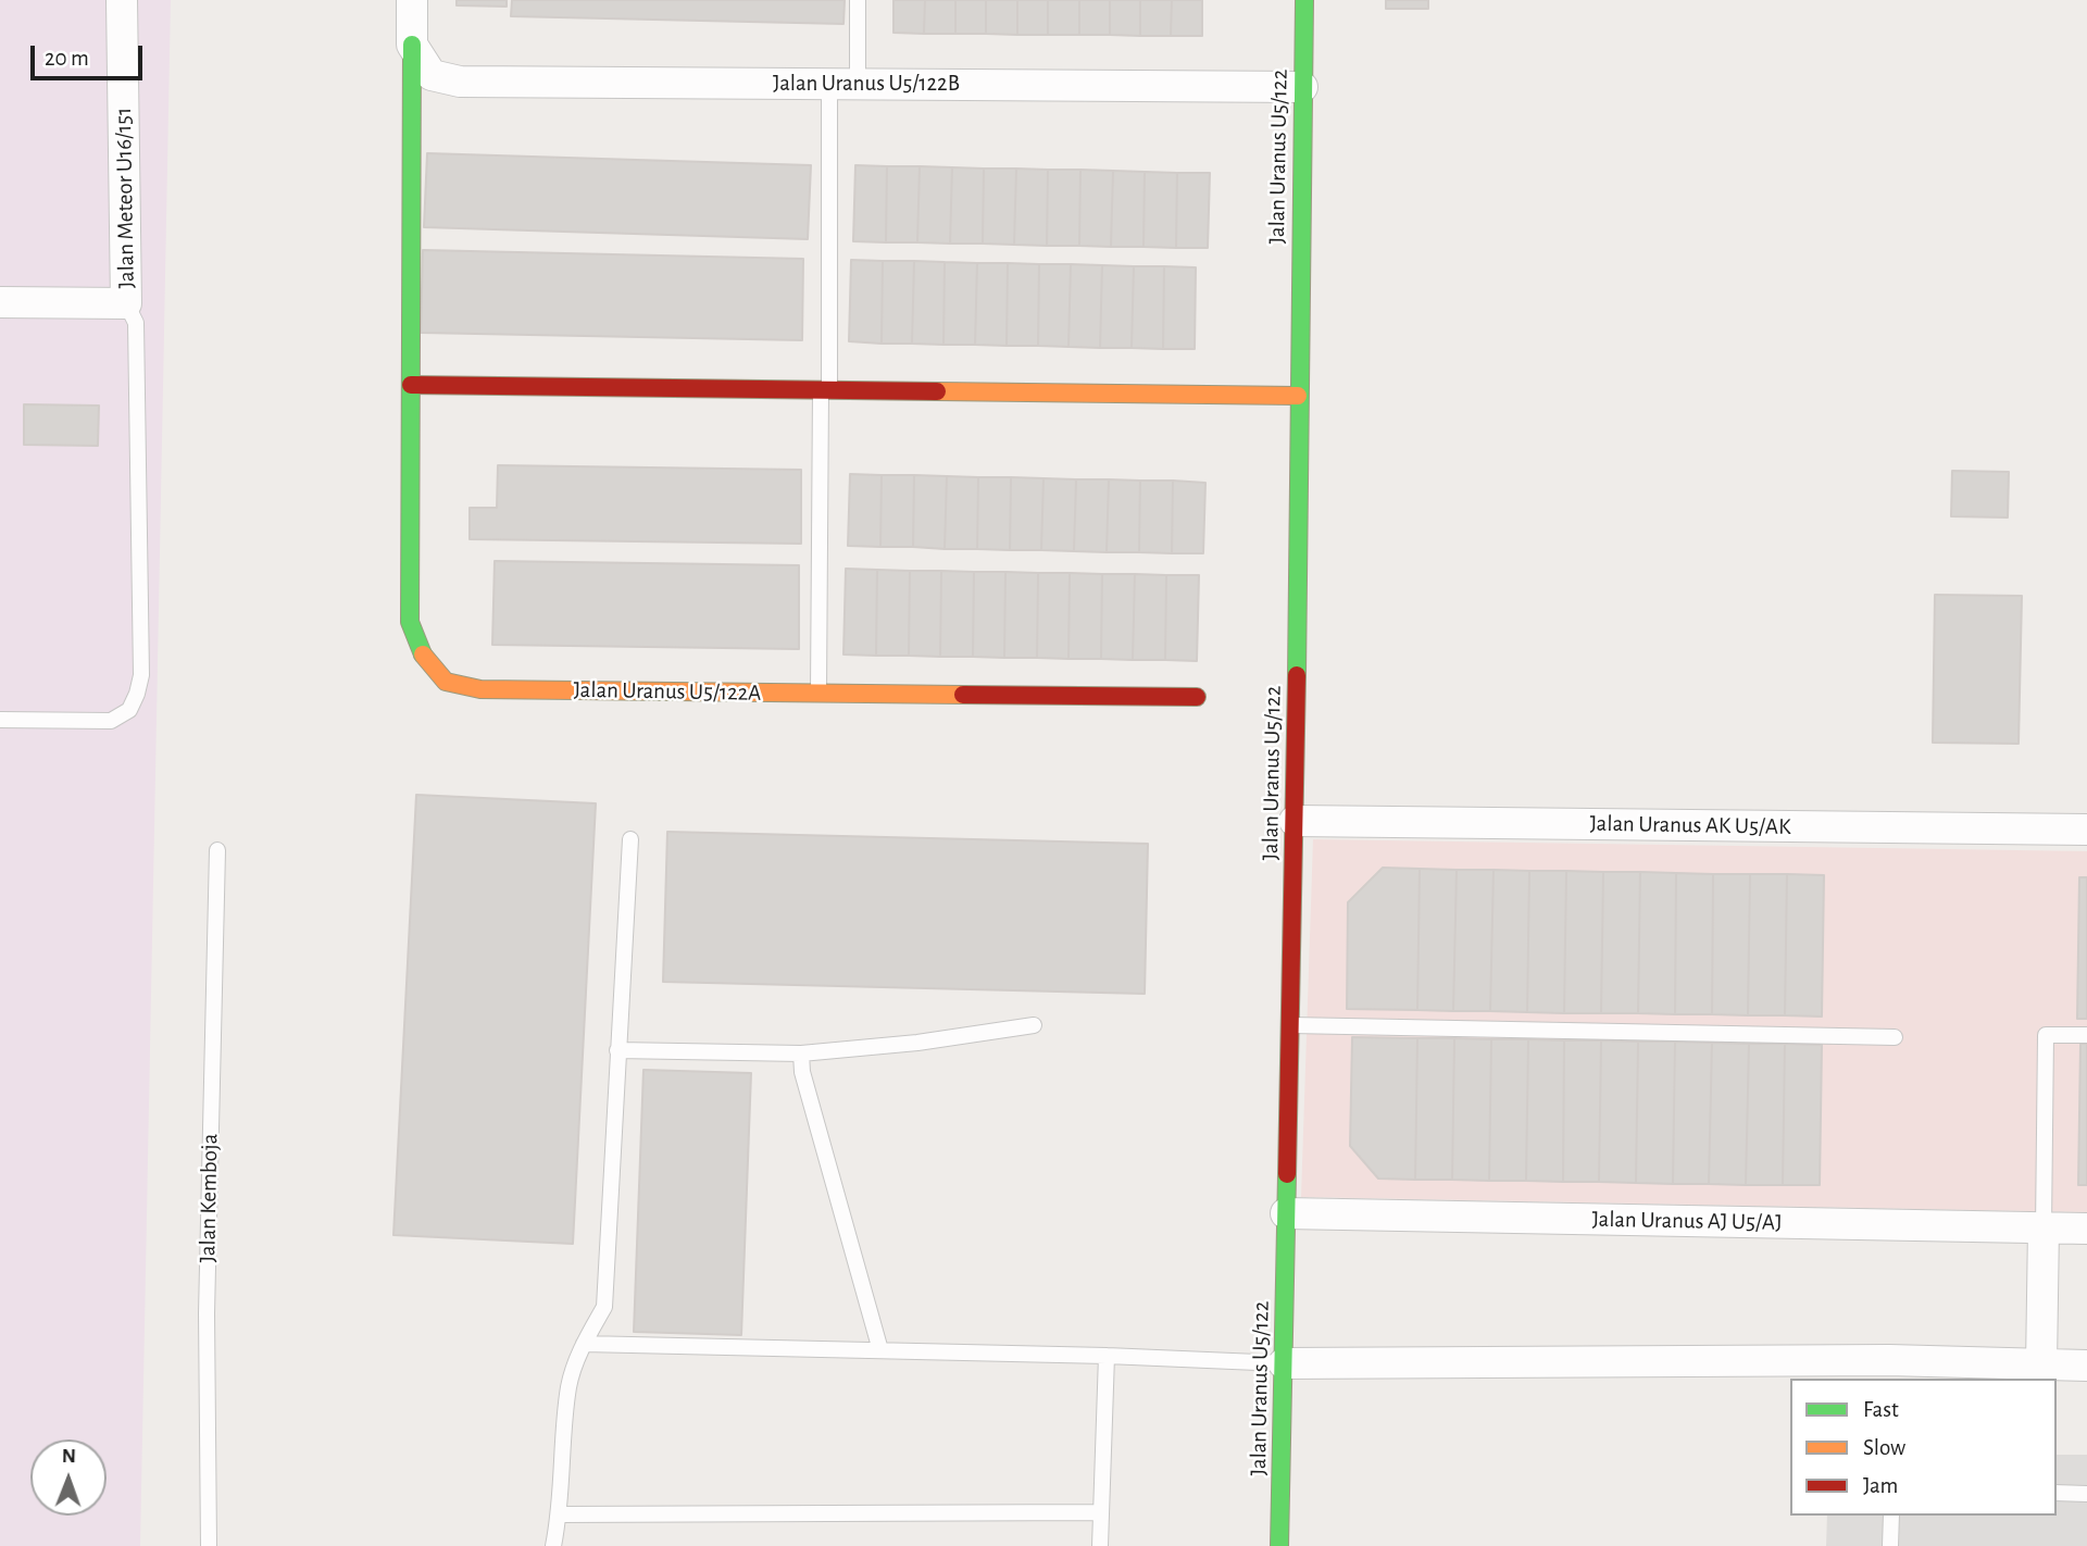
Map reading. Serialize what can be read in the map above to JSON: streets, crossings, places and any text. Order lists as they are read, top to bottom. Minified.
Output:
{"streets":{"street":["Jalan Uranus U5/122B","Jalan Uranus U5/122","Jalan Meteor U16/151","Jalan Uranus U5/122A","Jalan Uranus AK U5/AK","Jalan Uranus AJ U5/AJ"],"lane":["Jalan Kemboja"]},"crossings":[["Jalan Uranus U5/122B","Jalan Uranus U5/122"],["Jalan Uranus U5/122B","Jalan Uranus U5/122A"],["Jalan Uranus U5/122","Jalan Uranus AK U5/AK"],["Jalan Uranus U5/122","Jalan Uranus AJ U5/AJ"]],"legend":["Fast","Slow","Jam"],"scale_bar":"20 m","north":"top"}
